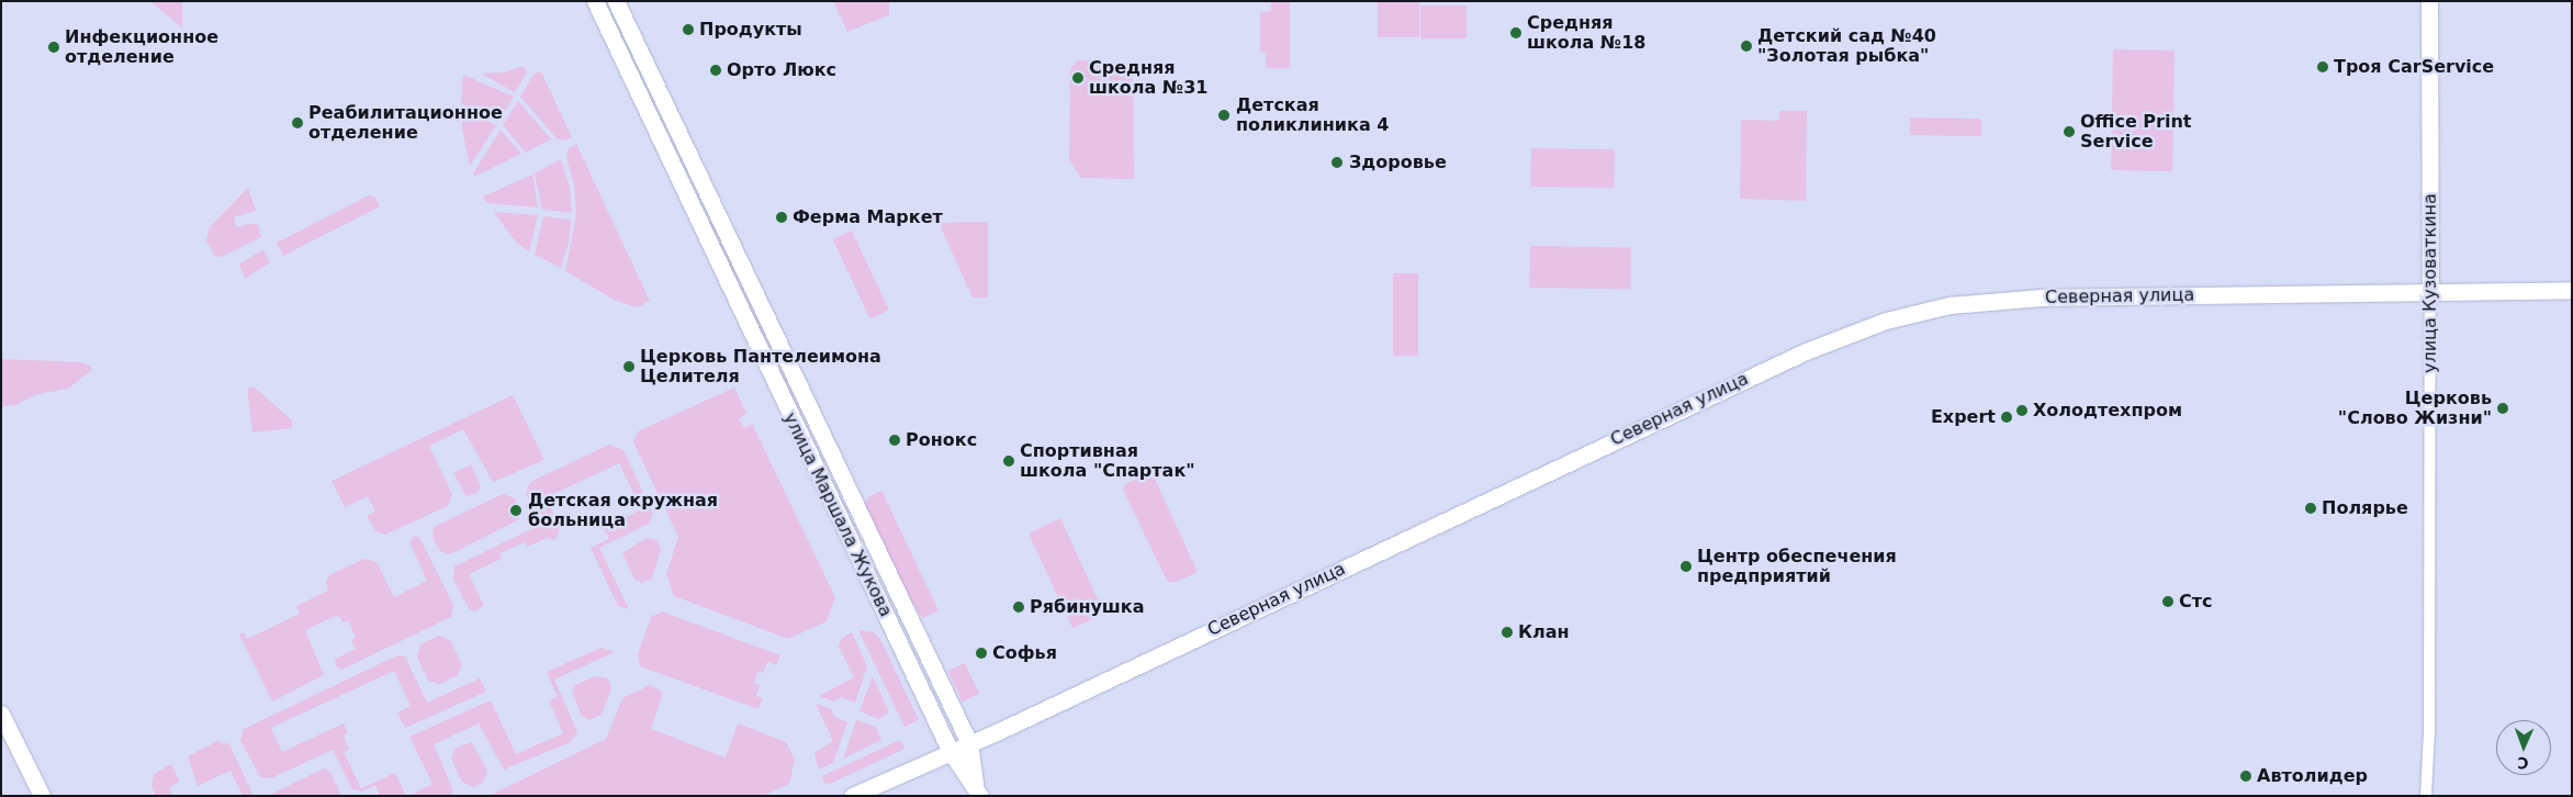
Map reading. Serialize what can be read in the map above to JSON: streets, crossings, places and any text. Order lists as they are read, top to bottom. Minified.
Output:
{"streets":{"main road":["улица Кузоваткина","Северная улица","улица Маршала Жукова"]},"crossings":[["улица Кузоваткина","Северная улица"],["Северная улица","улица Маршала Жукова"]],"places":["Продукты","Средняя школа №18","Детский сад №40 \"Золотая рыбка\"","Инфекционное отделение","Троя CarService","Орто Люкс","Средняя школа №31","Детская поликлиника 4","Реабилитационное отделение","Office Print Service","Здоровье","Ферма Маркет","Церковь Пантелеимона Целителя","Церковь \"Слово Жизни\"","Холодтехпром","Expert","Ронокс","Спортивная школа \"Спартак\"","Полярье","Детская окружная больница","Центр обеспечения предприятий","Стс","Рябинушка","Клан","Софья","Автолидер"],"north":"bottom"}
